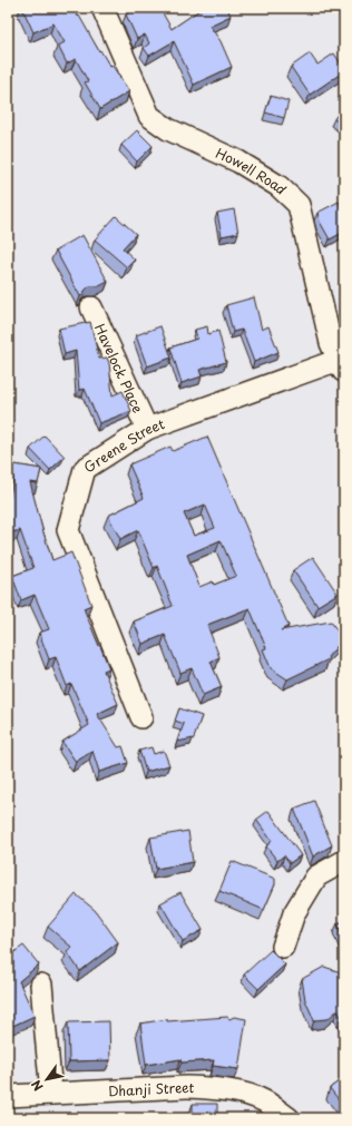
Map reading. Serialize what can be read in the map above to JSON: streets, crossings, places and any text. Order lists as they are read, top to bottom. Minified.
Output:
{"streets":{"street":["Howell Road","Havelock Place","Greene Street","Dhanji Street"]},"crossings":[["Howell Road","Greene Street"],["Havelock Place","Greene Street"]],"north":"bottom left"}
